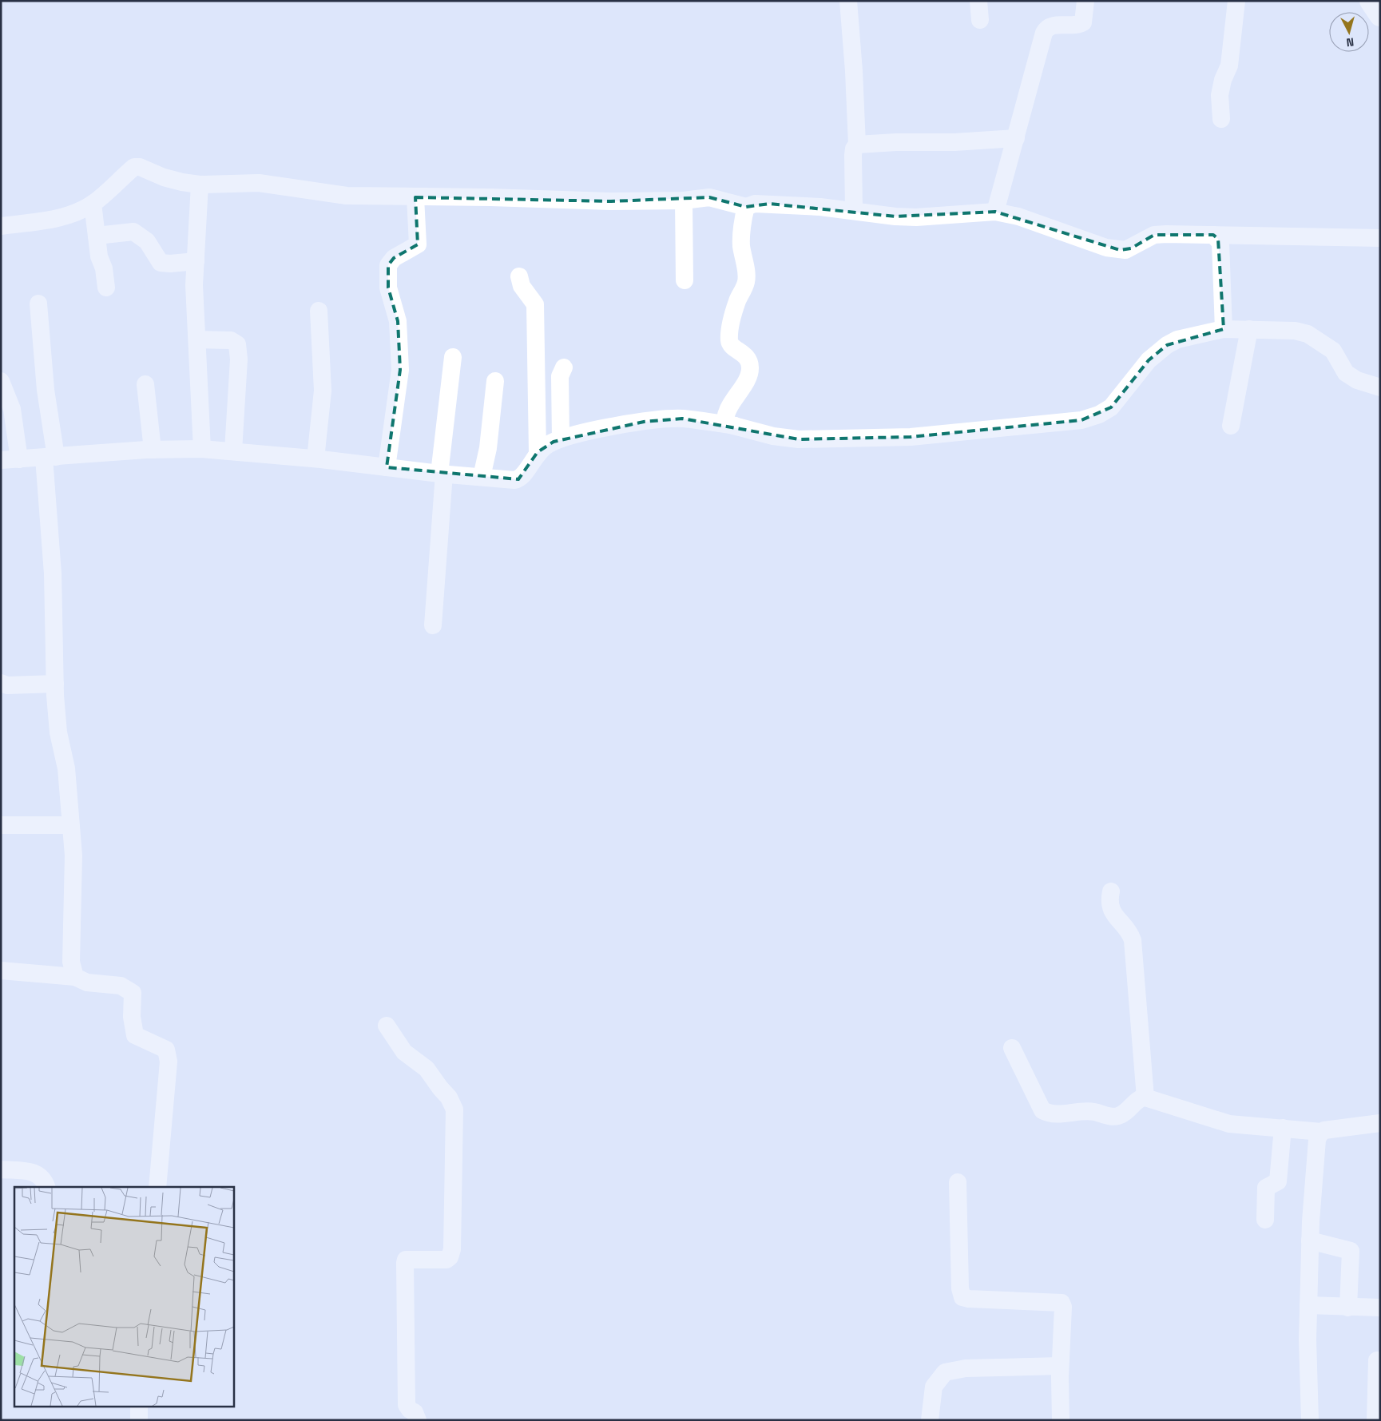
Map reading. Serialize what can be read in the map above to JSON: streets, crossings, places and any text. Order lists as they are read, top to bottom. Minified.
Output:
{"north":"bottom"}
